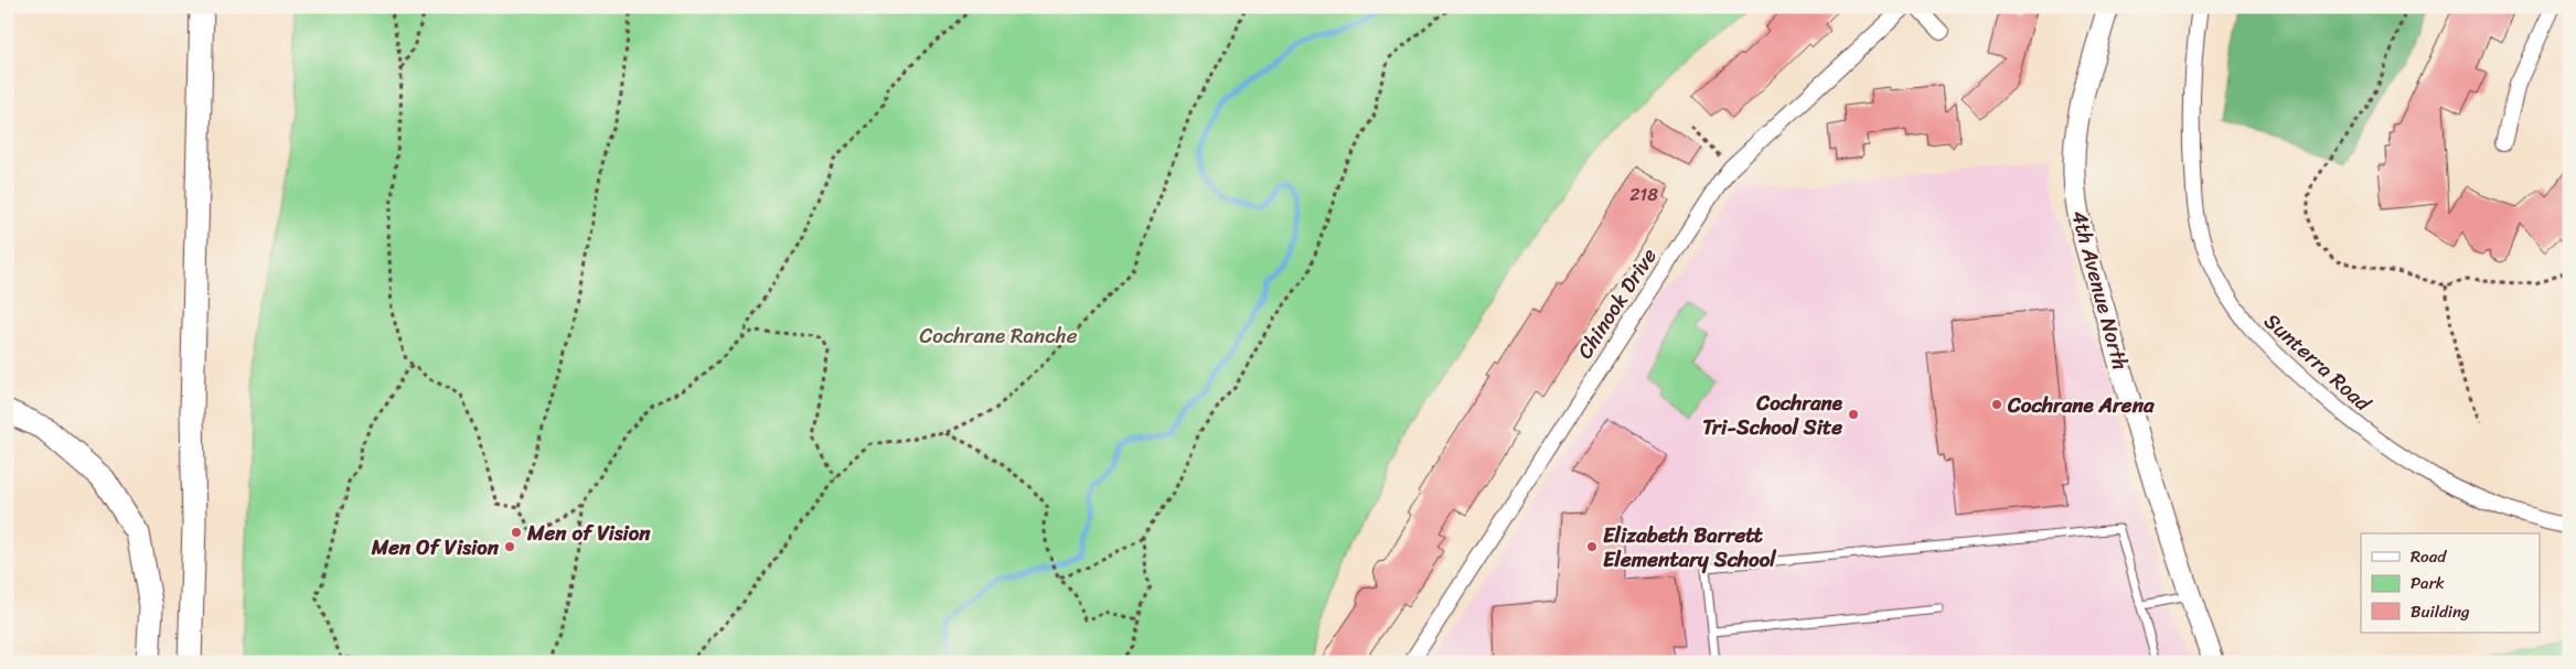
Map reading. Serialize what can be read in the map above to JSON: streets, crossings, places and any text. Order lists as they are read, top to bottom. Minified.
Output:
{"streets":{"street":["4th Avenue North","Chinook Drive","Sunterra Road"]},"parks":["Cochrane Ranche"],"places":["Cochrane Arena","Cochrane Tri-School Site","Men of Vision","Men Of Vision","Elizabeth Barrett Elementary School"],"house_numbers":["218"],"legend":["Road","Park","Building"]}
